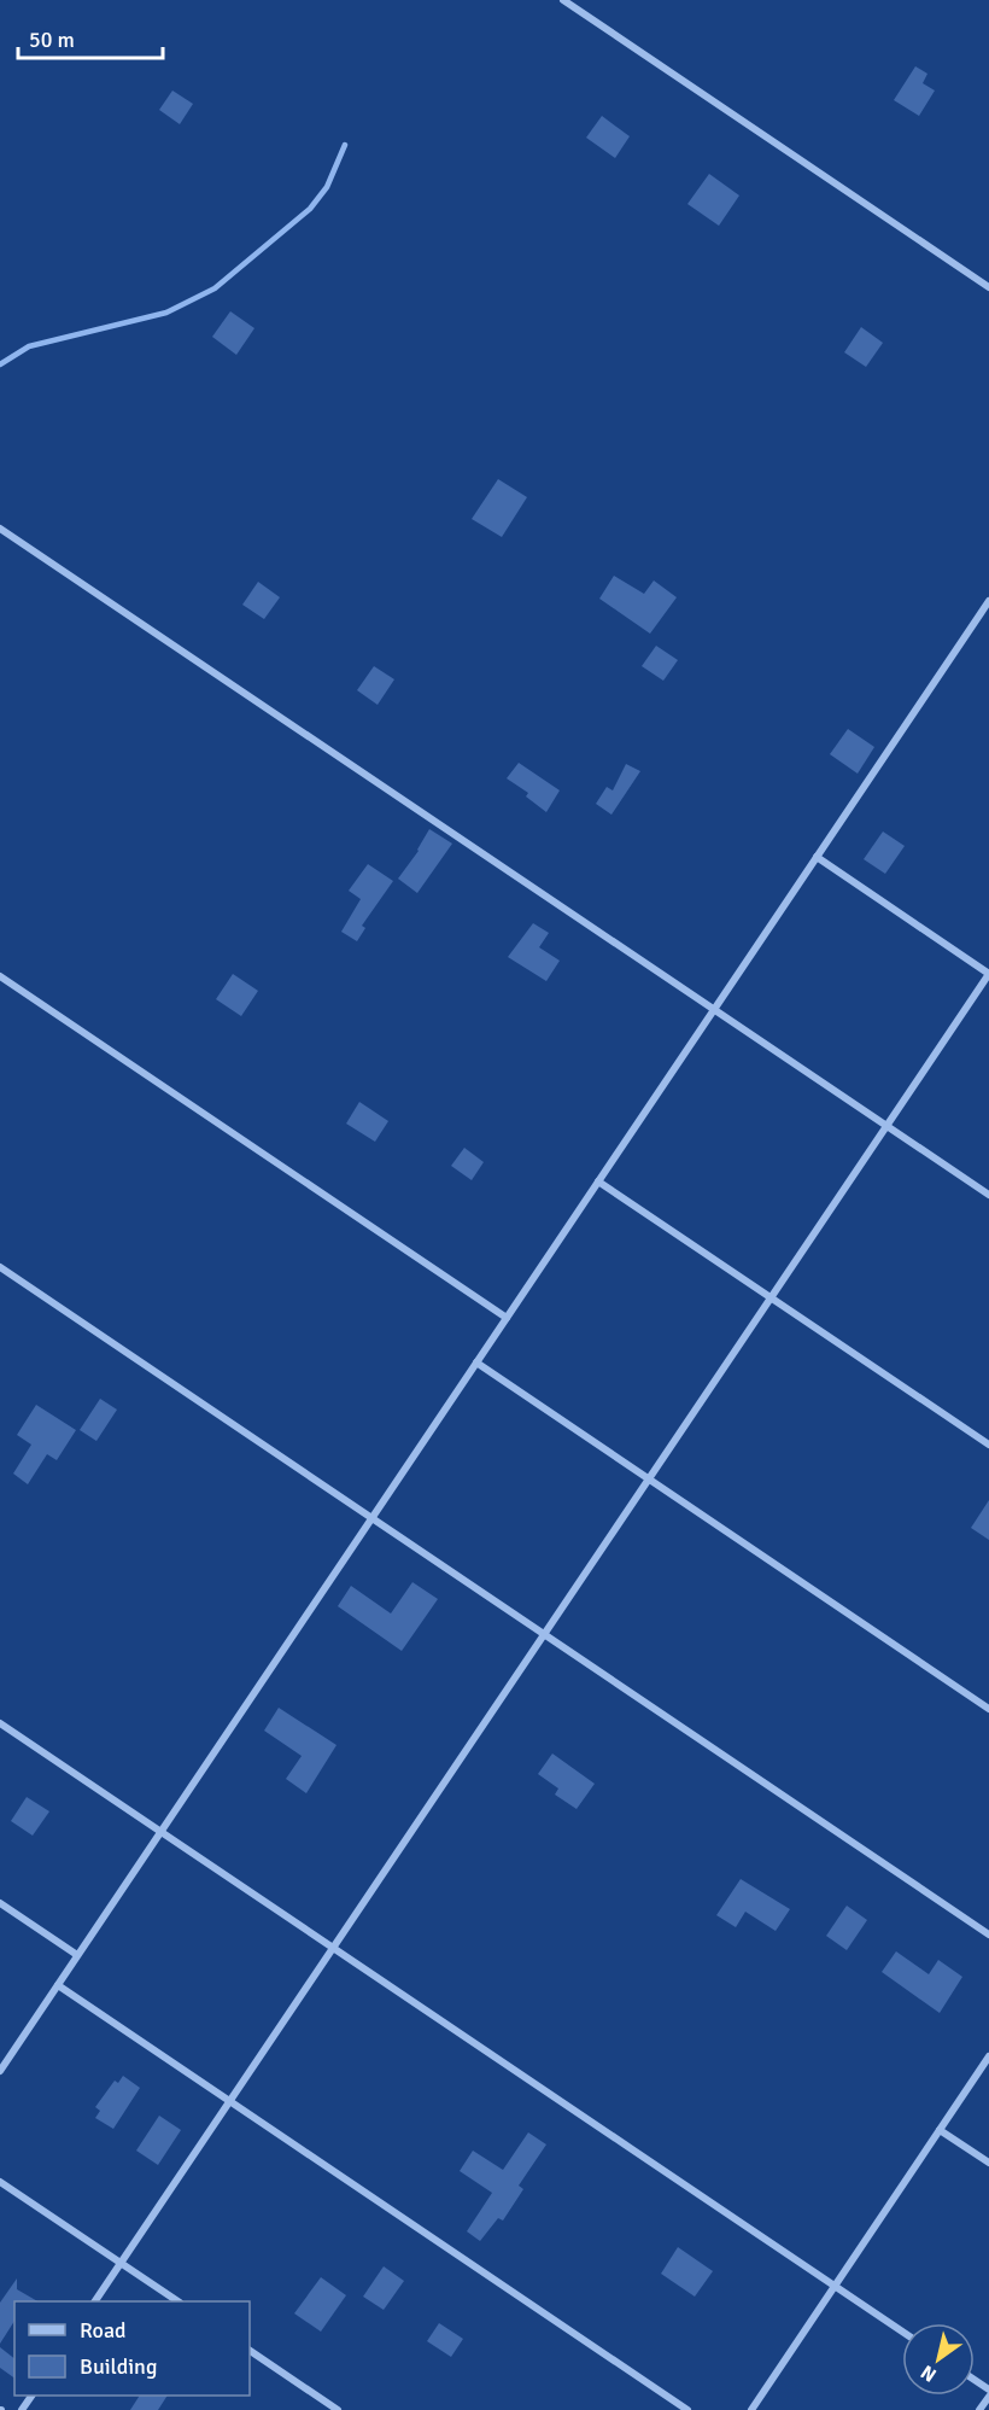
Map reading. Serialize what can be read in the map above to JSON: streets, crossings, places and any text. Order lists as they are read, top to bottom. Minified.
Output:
{"legend":["Road","Building"],"scale_bar":"50 m","north":"bottom left"}
